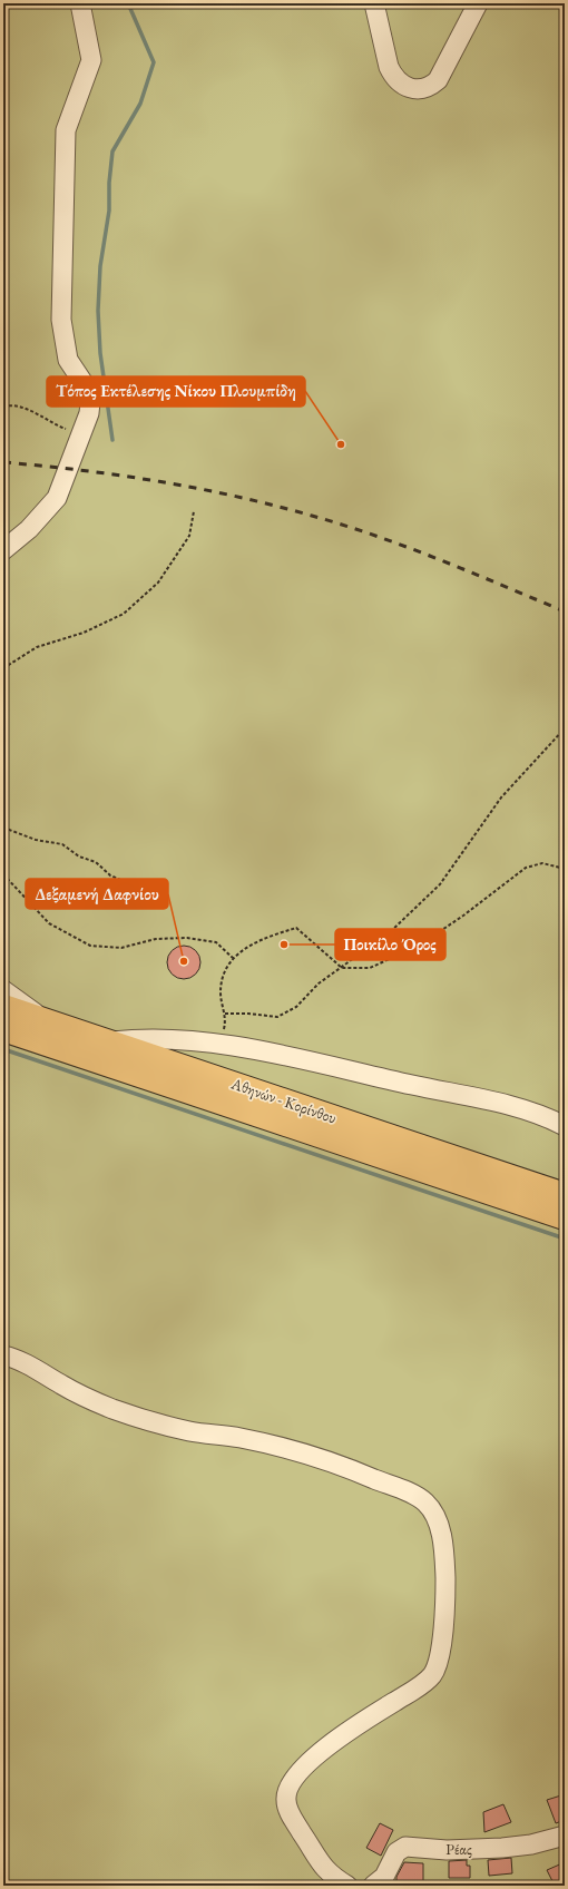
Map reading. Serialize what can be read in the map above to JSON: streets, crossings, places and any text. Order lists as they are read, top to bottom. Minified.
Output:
{"streets":{"highway":["Αθηνών - Κορίνθου"],"street":["Ρέας"]},"places":["Τόπος Εκτέλεσης Νίκου Πλουμπίδη","Ποικίλο Όρος","Δεξαμενή Δαφνίου"]}
